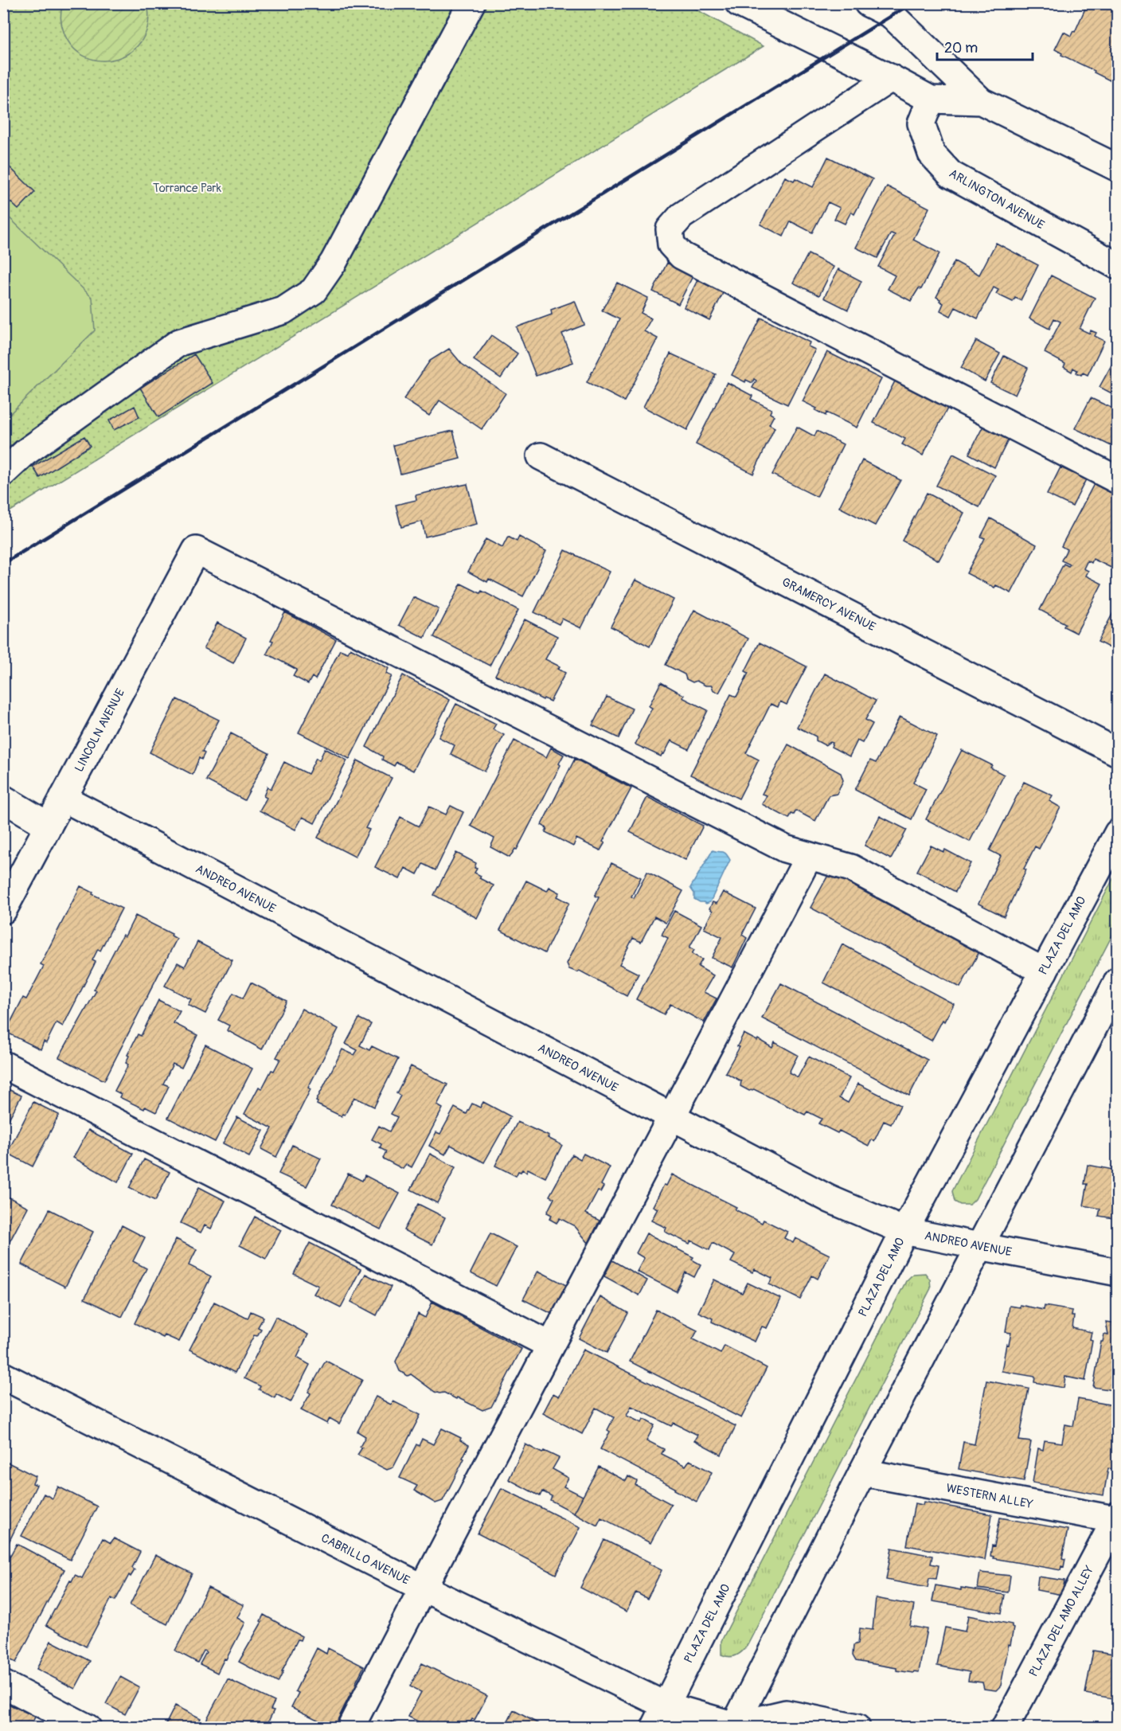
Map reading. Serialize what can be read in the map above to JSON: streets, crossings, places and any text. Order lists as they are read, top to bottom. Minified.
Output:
{"streets":{"street":["ARLINGTON AVENUE","GRAMERCY AVENUE","LINCOLN AVENUE","ANDREO AVENUE","PLAZA DEL AMO","WESTERN ALLEY","CABRILLO AVENUE","PLAZA DEL AMO ALLEY"]},"crossings":[["LINCOLN AVENUE","ANDREO AVENUE"],["ANDREO AVENUE","PLAZA DEL AMO"],["PLAZA DEL AMO","CABRILLO AVENUE"],["WESTERN ALLEY","PLAZA DEL AMO ALLEY"]],"parks":["Torrance Park"],"scale_bar":"20 m"}
